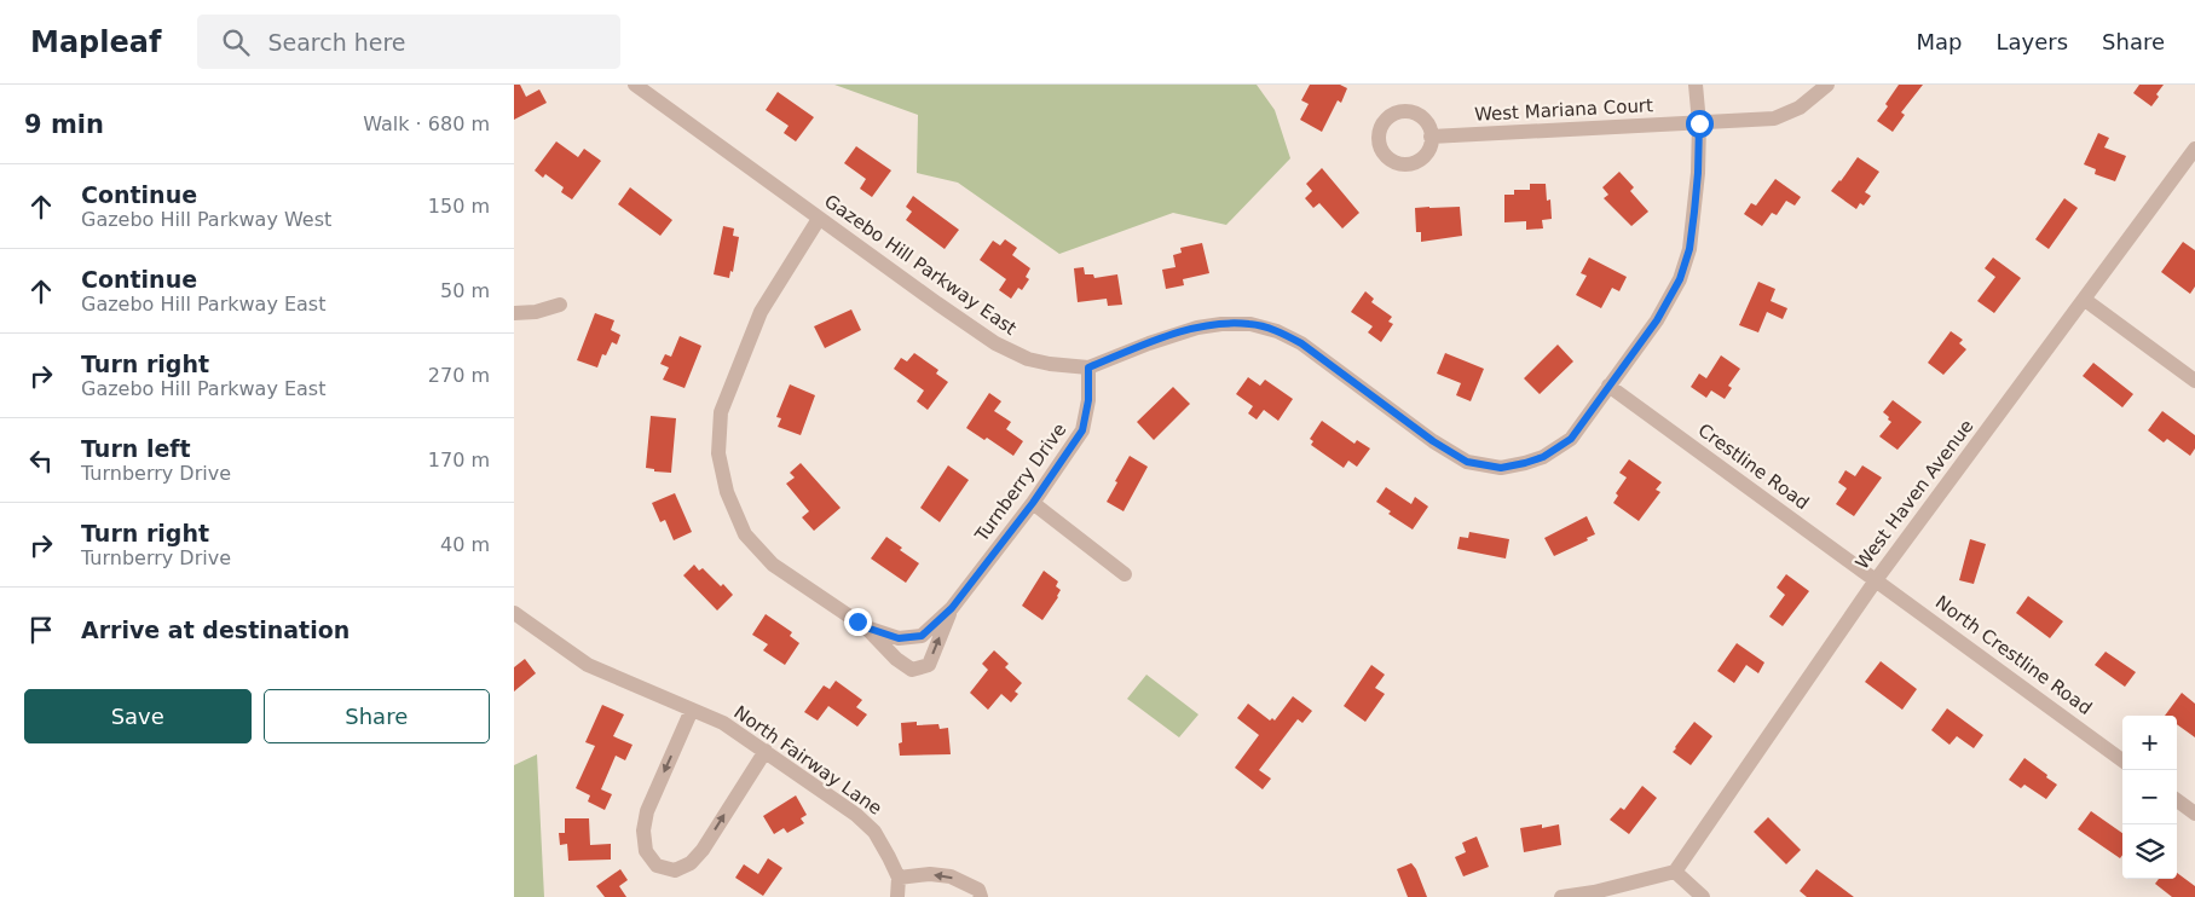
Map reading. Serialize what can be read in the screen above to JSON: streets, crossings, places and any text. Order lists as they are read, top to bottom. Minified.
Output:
{"streets":{"street":["West Mariana Court","Gazebo Hill Parkway East","Crestline Road","Turnberry Drive","West Haven Avenue","North Crestline Road","North Fairway Lane"]},"crossings":[["West Mariana Court","Gazebo Hill Parkway East"],["Gazebo Hill Parkway East","Crestline Road"],["Gazebo Hill Parkway East","Turnberry Drive"],["Crestline Road","West Haven Avenue"],["Crestline Road","North Crestline Road"],["West Haven Avenue","North Crestline Road"]],"page":{"header":"Mapleaf","search":"Search here","nav":["Map","Layers","Share"],"heading":["9 min","Walk · 680 m"],"list":[["Continue","Gazebo Hill Parkway West","150 m"],["Continue","Gazebo Hill Parkway East","50 m"],["Turn right","Gazebo Hill Parkway East","270 m"],["Turn left","Turnberry Drive","170 m"],["Turn right","Turnberry Drive","40 m"],"Arrive at destination"],"buttons":["Save","Share"],"map_buttons":["+","−"]}}
